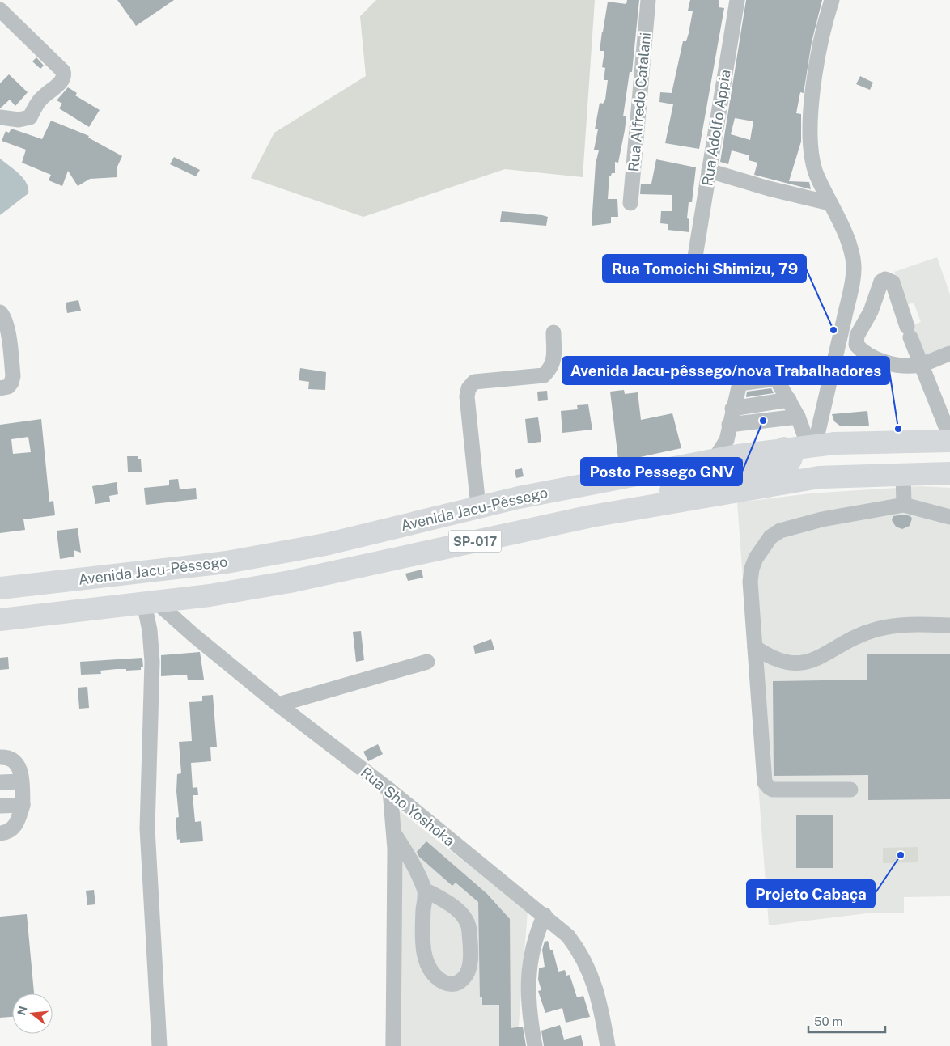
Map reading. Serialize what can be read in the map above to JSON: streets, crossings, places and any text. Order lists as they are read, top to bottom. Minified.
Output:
{"streets":{"highway":["Avenida Jacu-Pêssego","SP-017"],"street":["Rua Alfredo Catalani","Rua Adolfo Appia","Rua Sho Yoshoka"]},"crossings":[["SP-017","Rua Sho Yoshoka"]],"places":["Rua Tomoichi Shimizu, 79","Posto Pessego GNV","Avenida Jacu-pêssego/nova Trabalhadores","Projeto Cabaça"],"scale_bar":"50 m","north":"left"}
